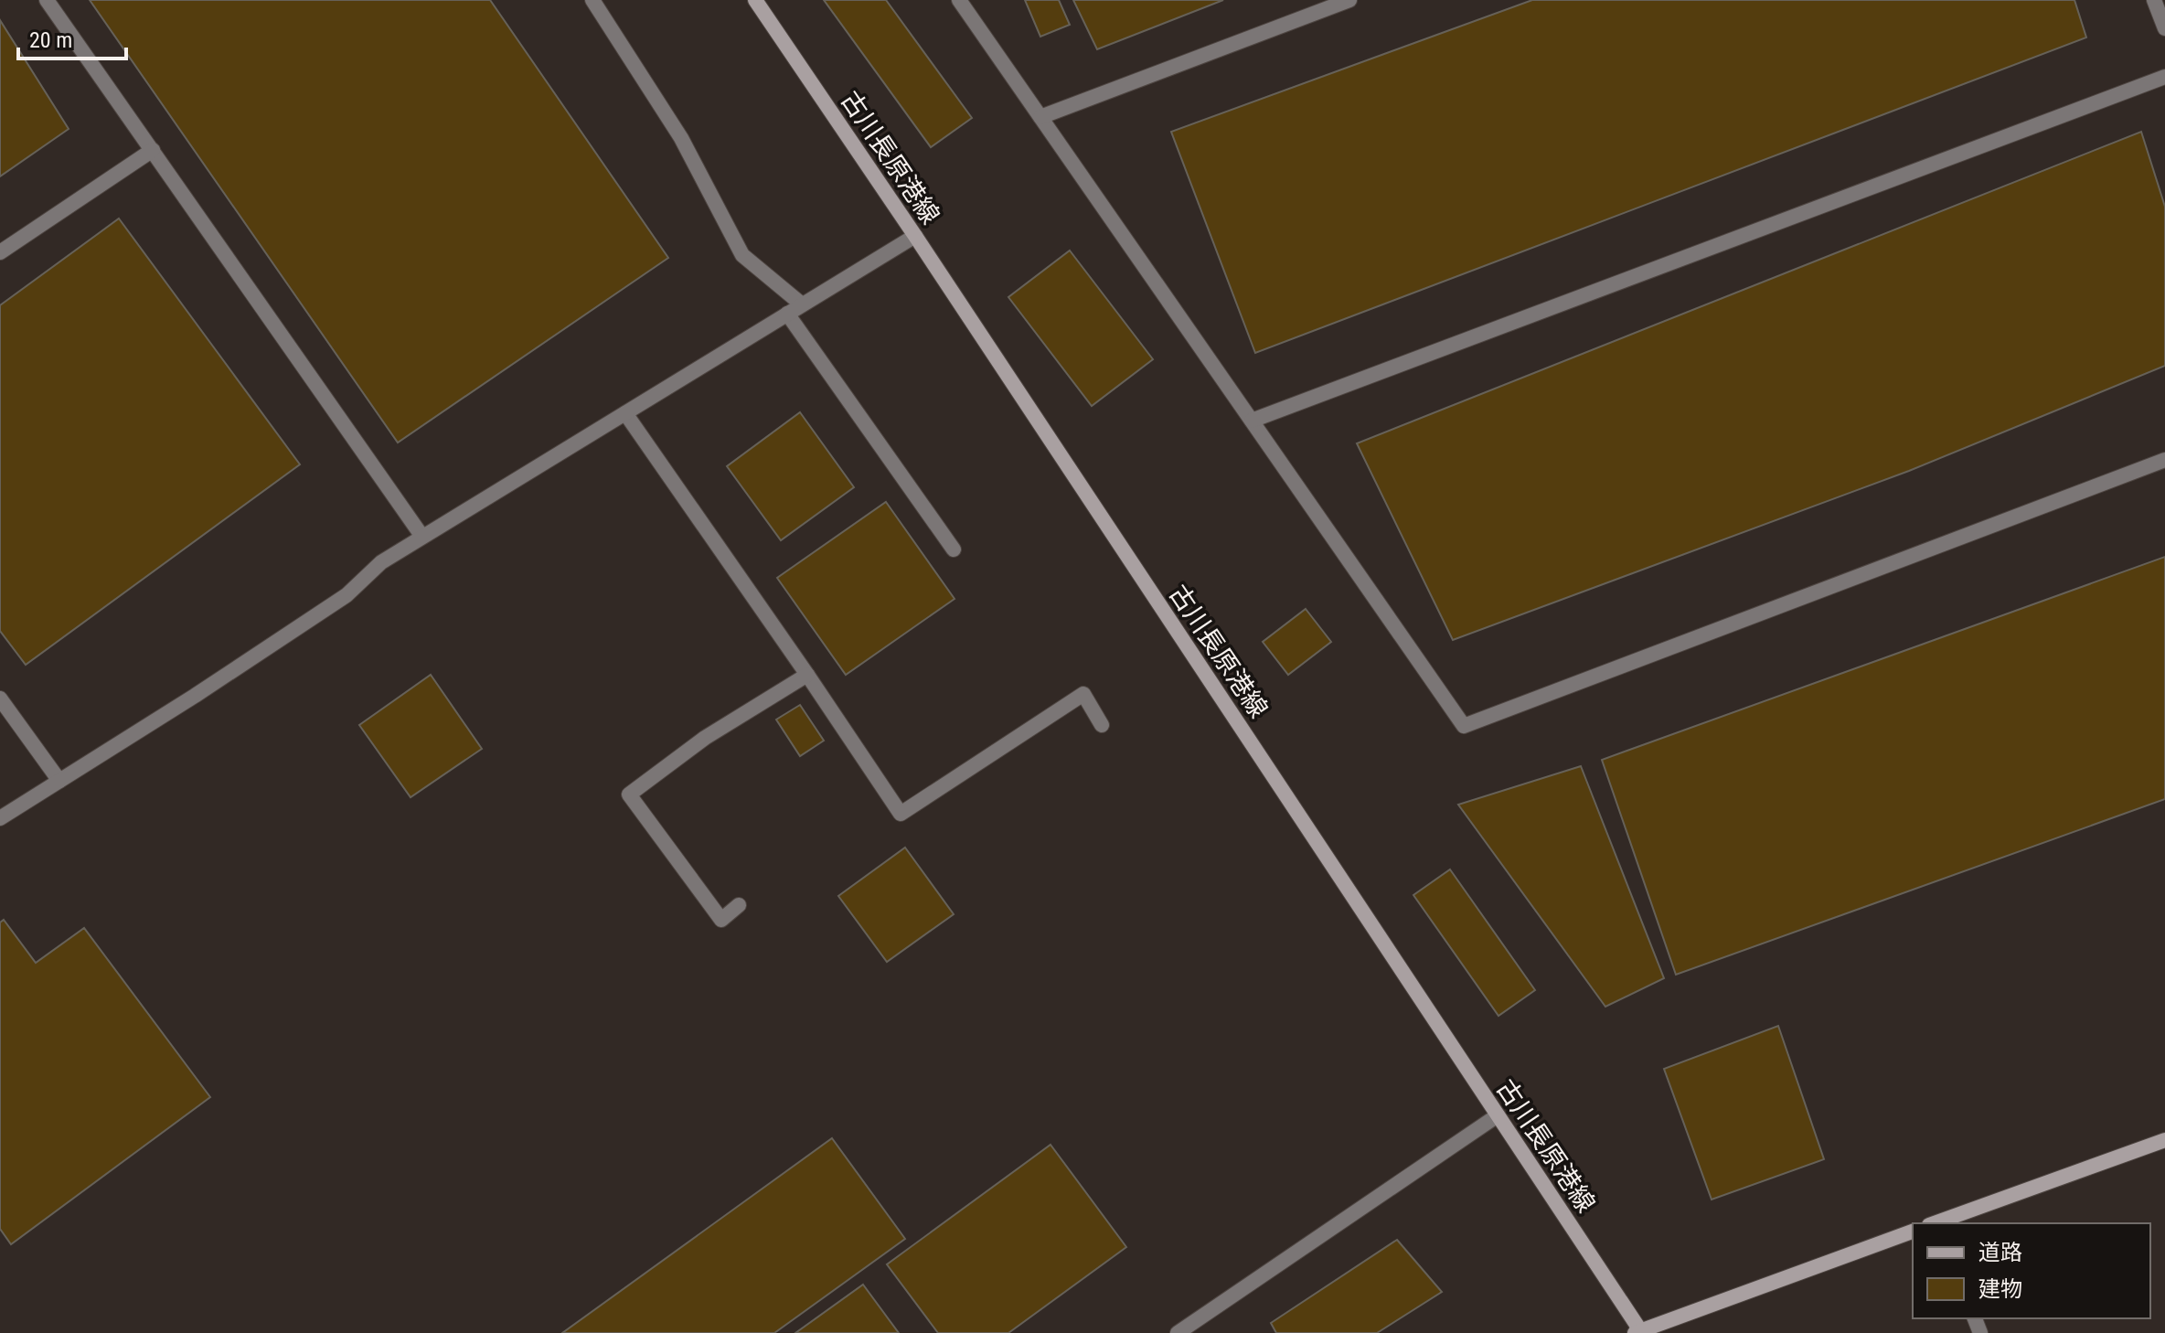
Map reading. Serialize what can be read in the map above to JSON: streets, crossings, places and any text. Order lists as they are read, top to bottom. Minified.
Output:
{"streets":{"main road":["古川長原港線"]},"legend":["道路","建物"],"scale_bar":"20 m"}
